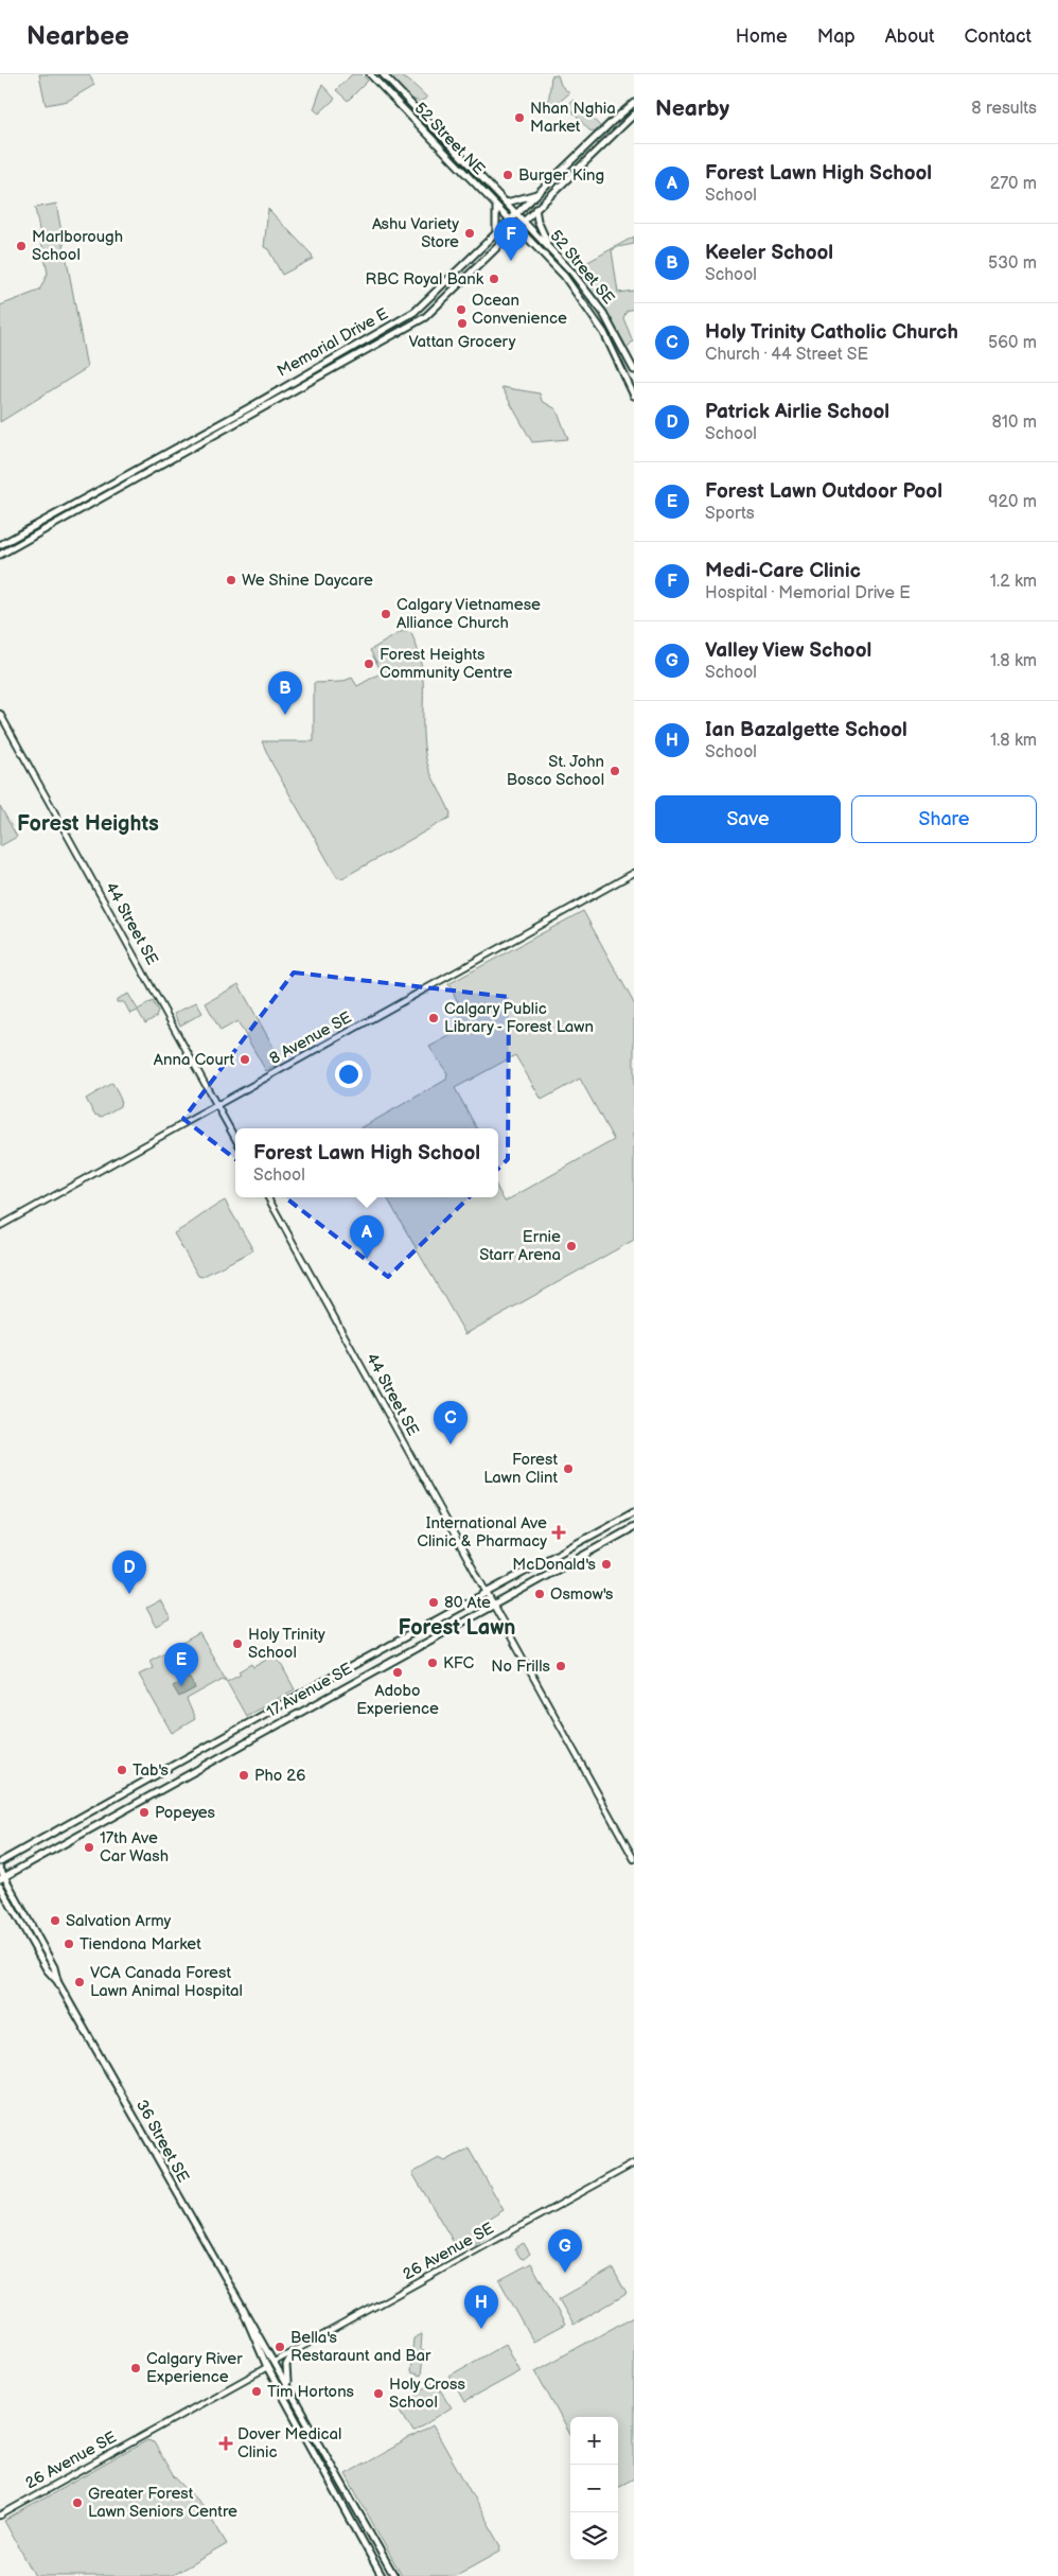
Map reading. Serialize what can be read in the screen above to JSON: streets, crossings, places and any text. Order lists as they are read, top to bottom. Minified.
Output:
{"streets":{"main road":["52 Street NE","52 Street SE","Memorial Drive E","17 Avenue SE","36 Street SE"],"street":["44 Street SE","8 Avenue SE","26 Avenue SE"]},"crossings":[["52 Street NE","52 Street SE"],["52 Street NE","Memorial Drive E"],["52 Street SE","Memorial Drive E"],["44 Street SE","8 Avenue SE"],["44 Street SE","17 Avenue SE"],["17 Avenue SE","36 Street SE"],["36 Street SE","26 Avenue SE"]],"districts":["Forest Heights","Forest Lawn"],"places":{"other":["Nhan Nghia Market","Burger King","Ashu Variety Store","Marlborough School","RBC Royal Bank","Ocean Convenience","Vattan Grocery","We Shine Daycare","Calgary Vietnamese Alliance Church","Forest Heights Community Centre","St. John Bosco School","Calgary Public Library - Forest Lawn","Anna Court","Ernie Starr Arena","Forest Lawn Clint","McDonald's","Osmow's","80 Ate","Holy Trinity School","KFC","No Frills","Adobo Experience","Tab's","Pho 26","Popeyes","17th Ave Car Wash","Salvation Army","Tiendona Market","VCA Canada Forest Lawn Animal Hospital","Bella's Restaraunt and Bar","Calgary River Experience","Tim Hortons","Holy Cross School","Greater Forest Lawn Seniors Centre"],"health":["International Ave Clinic & Pharmacy","Dover Medical Clinic"]},"page":{"header":"Nearbee","nav":["Home","Map","About","Contact"],"heading":["Nearby","8 results"],"list":[{"mark":"A","name":"Forest Lawn High School","note":"School","value":"270 m"},{"mark":"B","name":"Keeler School","note":"School","value":"530 m"},{"mark":"C","name":"Holy Trinity Catholic Church","note":"Church · 44 Street SE","value":"560 m"},{"mark":"D","name":"Patrick Airlie School","note":"School","value":"810 m"},{"mark":"E","name":"Forest Lawn Outdoor Pool","note":"Sports","value":"920 m"},{"mark":"F","name":"Medi-Care Clinic","note":"Hospital · Memorial Drive E","value":"1.2 km"},{"mark":"G","name":"Valley View School","note":"School","value":"1.8 km"},{"mark":"H","name":"Ian Bazalgette School","note":"School","value":"1.8 km"}],"pins":["F","B","A","C","D","E","G","H"],"buttons":["Save","Share"],"popup":["Forest Lawn High School","School"],"map_buttons":["+","−"]}}
